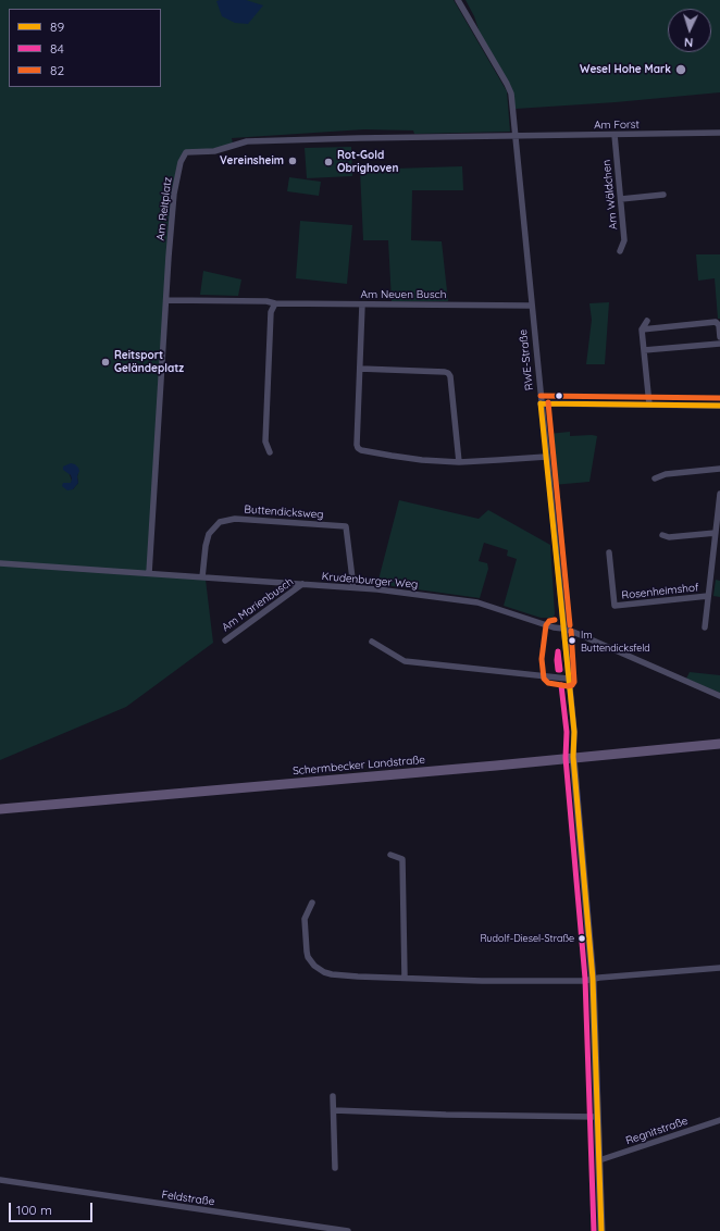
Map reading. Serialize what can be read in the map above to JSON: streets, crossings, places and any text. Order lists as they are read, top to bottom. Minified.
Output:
{"streets":{"main road":["Schermbecker Landstraße"],"street":["Am Forst","Am Wäldchen","Am Reitplatz","Am Neuen Busch","RWE-Straße","Buttendicksweg","Krudenburger Weg","Rosenheimshof","Am Marienbusch","Regnitstraße","Feldstraße"]},"crossings":[["Am Forst","Am Wäldchen"],["Am Forst","Am Reitplatz"],["Am Forst","RWE-Straße"],["Am Reitplatz","Am Neuen Busch"],["Am Reitplatz","RWE-Straße"],["Am Reitplatz","Krudenburger Weg"],["Am Neuen Busch","RWE-Straße"],["RWE-Straße","Krudenburger Weg"],["RWE-Straße","Schermbecker Landstraße"],["Buttendicksweg","Krudenburger Weg"],["Krudenburger Weg","Am Marienbusch"]],"places":["Wesel Hohe Mark","Vereinsheim","Rot-Gold Obrighoven","Reitsport Geländeplatz","Im Buttendicksfeld","Rudolf-Diesel-Straße"],"lines":["transit line 82","transit line 89","transit line 84"],"legend":["89","84","82"],"scale_bar":"100 m","north":"bottom"}
